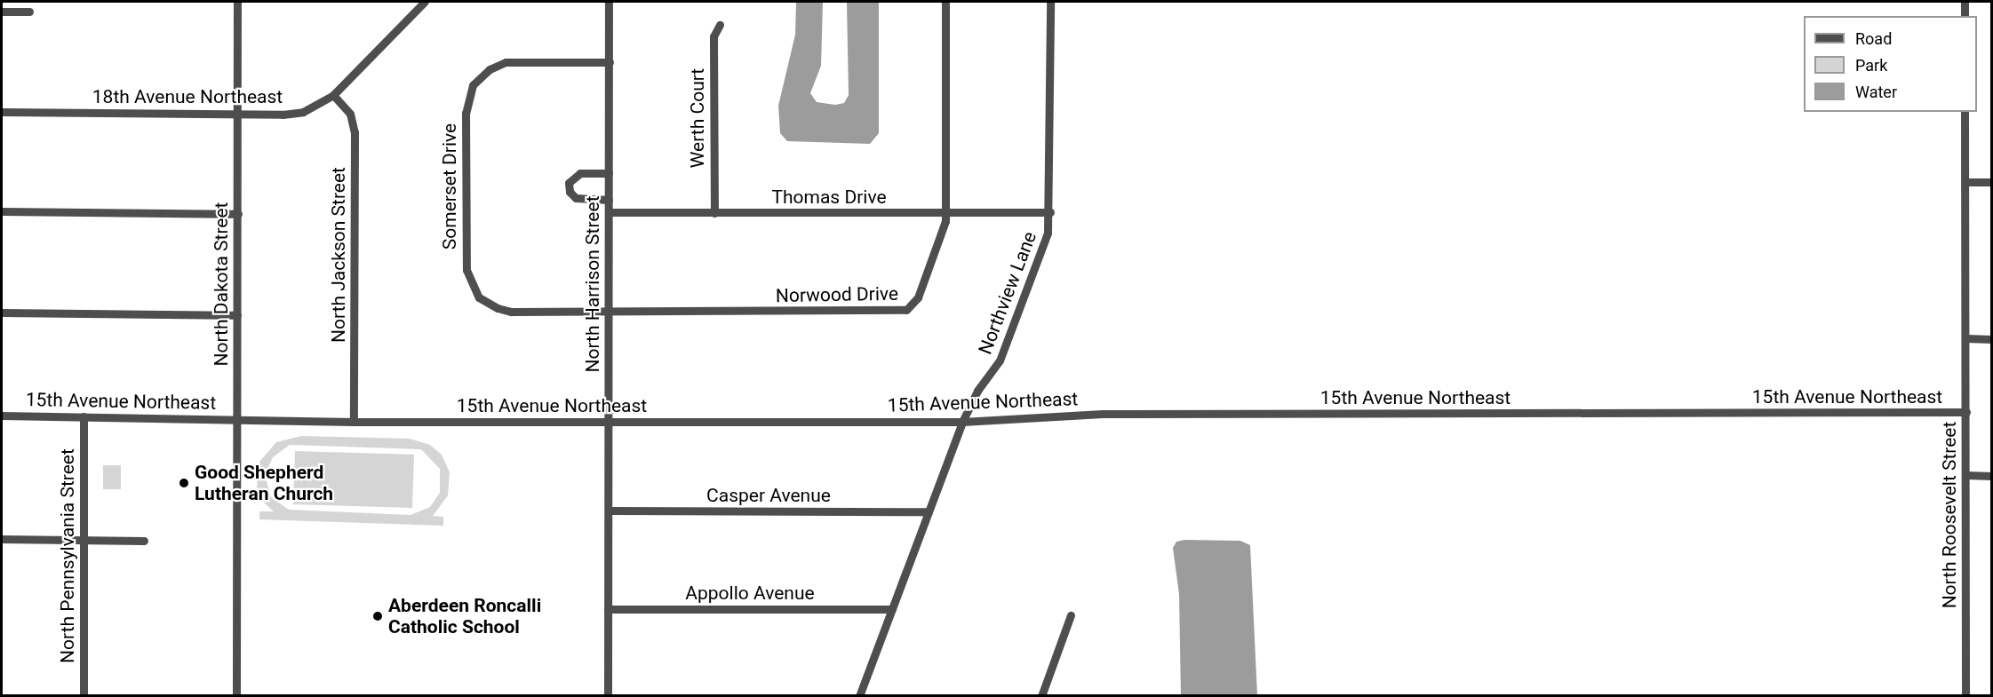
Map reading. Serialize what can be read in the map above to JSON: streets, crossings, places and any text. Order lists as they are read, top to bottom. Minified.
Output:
{"streets":{"street":["18th Avenue Northeast","Werth Court","Somerset Drive","Thomas Drive","North Jackson Street","North Dakota Street","North Harrison Street","Northview Lane","Norwood Drive","15th Avenue Northeast","Casper Avenue","North Roosevelt Street","North Pennsylvania Street","Appollo Avenue"]},"crossings":[["18th Avenue Northeast","North Jackson Street"],["18th Avenue Northeast","North Dakota Street"],["Werth Court","Thomas Drive"],["Somerset Drive","North Harrison Street"],["Somerset Drive","Norwood Drive"],["Thomas Drive","North Harrison Street"],["Thomas Drive","Northview Lane"],["Thomas Drive","Norwood Drive"],["North Jackson Street","15th Avenue Northeast"],["North Dakota Street","15th Avenue Northeast"],["North Harrison Street","Norwood Drive"],["North Harrison Street","15th Avenue Northeast"],["North Harrison Street","Casper Avenue"],["North Harrison Street","Appollo Avenue"],["Northview Lane","15th Avenue Northeast"],["Northview Lane","Casper Avenue"],["Northview Lane","Appollo Avenue"],["15th Avenue Northeast","North Roosevelt Street"],["15th Avenue Northeast","North Pennsylvania Street"]],"places":["Good Shepherd Lutheran Church","Aberdeen Roncalli Catholic School"],"legend":["Road","Park","Water"]}
